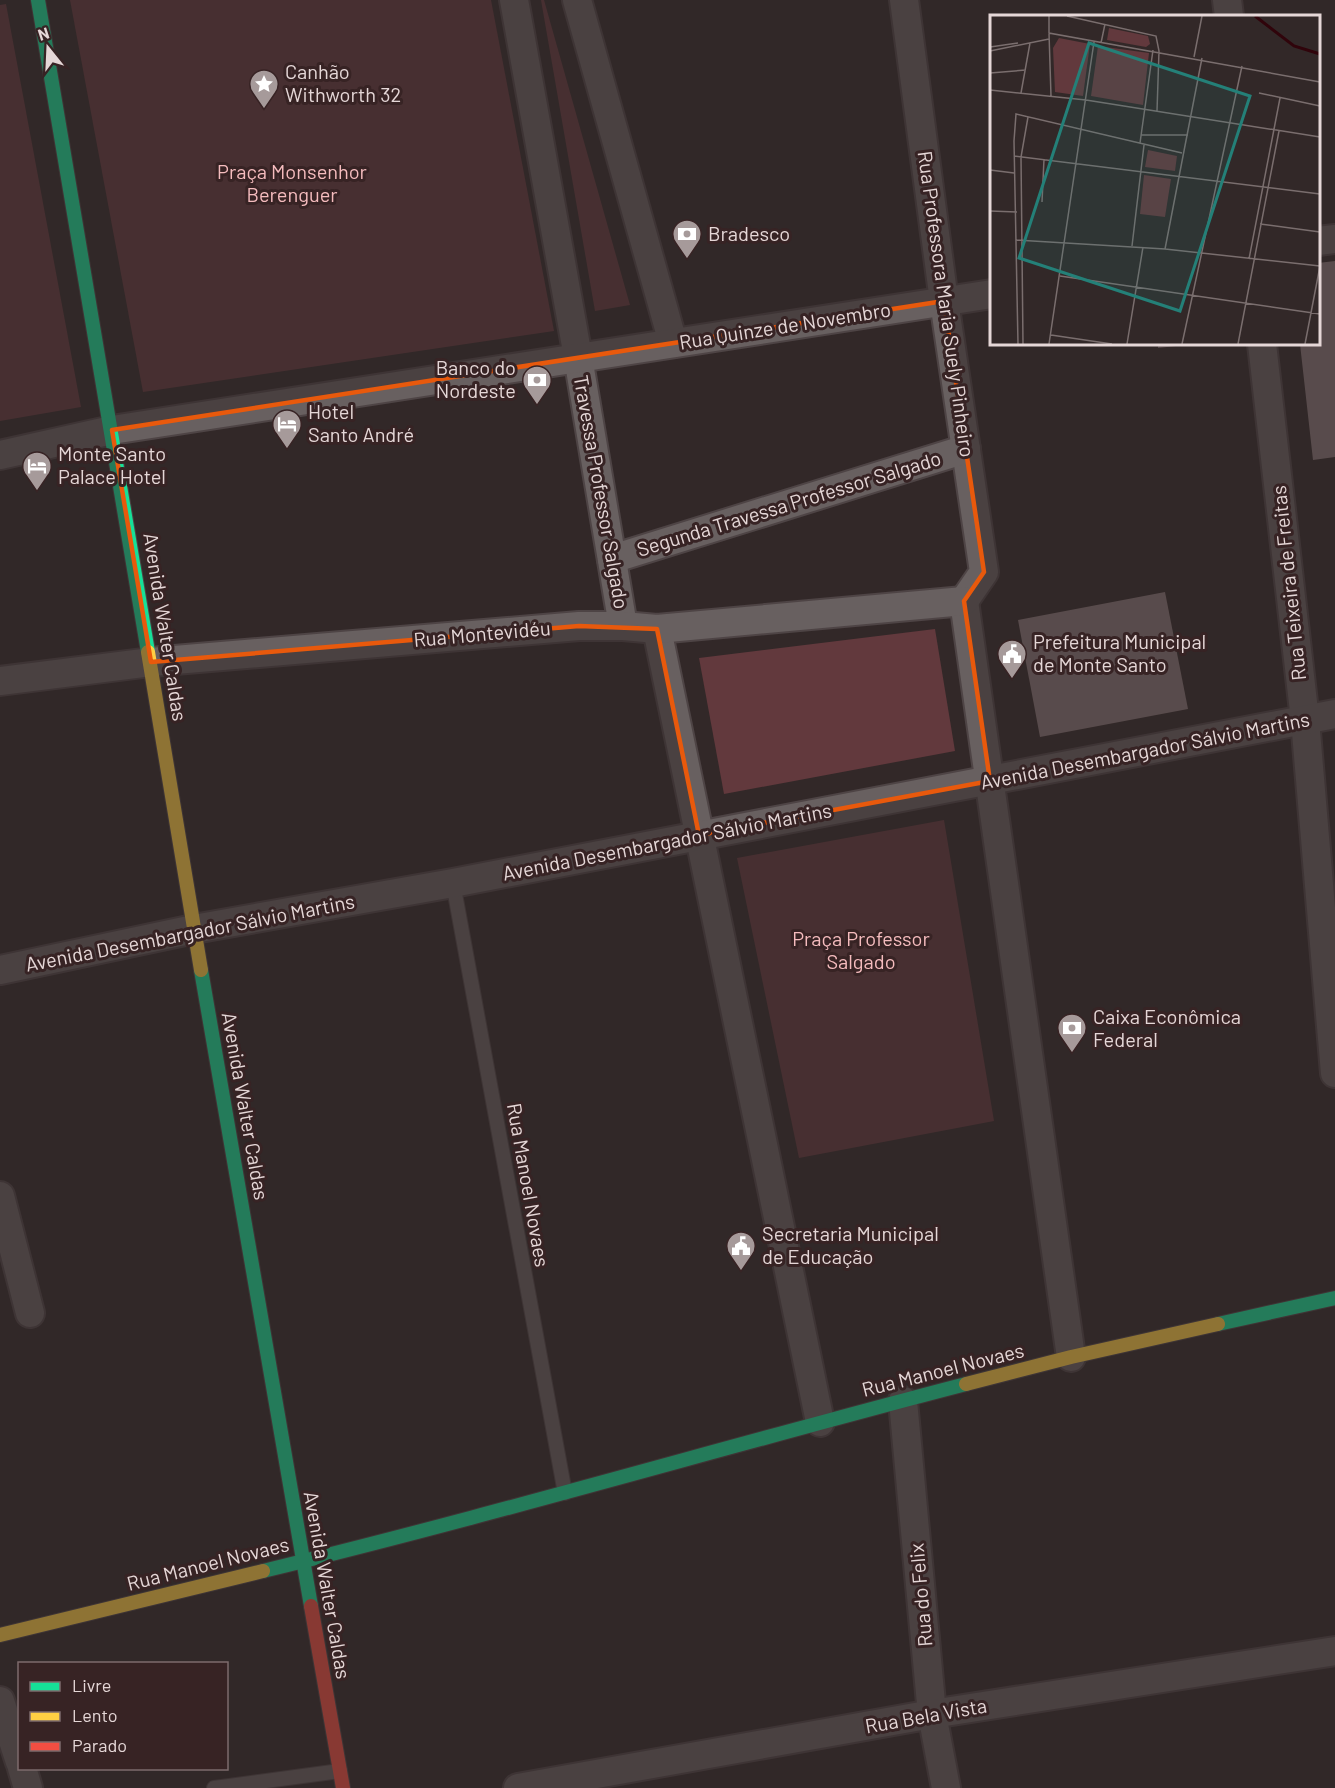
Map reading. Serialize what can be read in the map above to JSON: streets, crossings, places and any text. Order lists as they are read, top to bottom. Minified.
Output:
{"streets":{"main road":["Avenida Walter Caldas","Rua Manoel Novaes"],"street":["Rua Professora Maria Suely Pinheiro","Rua Quinze de Novembro","Travessa Professor Salgado","Segunda Travessa Professor Salgado","Rua Teixeira de Freitas","Rua Montevidéu","Avenida Desembargador Sálvio Martins","Rua do Felix","Rua Bela Vista"]},"crossings":[["Rua Professora Maria Suely Pinheiro","Rua Quinze de Novembro"],["Rua Professora Maria Suely Pinheiro","Segunda Travessa Professor Salgado"],["Rua Professora Maria Suely Pinheiro","Rua Montevidéu"],["Rua Quinze de Novembro","Travessa Professor Salgado"],["Travessa Professor Salgado","Segunda Travessa Professor Salgado"],["Travessa Professor Salgado","Rua Montevidéu"],["Rua Teixeira de Freitas","Avenida Desembargador Sálvio Martins"],["Avenida Walter Caldas","Rua Montevidéu"],["Avenida Walter Caldas","Avenida Desembargador Sálvio Martins"],["Avenida Walter Caldas","Rua Manoel Novaes"],["Avenida Desembargador Sálvio Martins","Rua Manoel Novaes"],["Rua Manoel Novaes","Rua do Felix"],["Rua do Felix","Rua Bela Vista"]],"parks":["Praça Monsenhor Berenguer","Praça Professor Salgado"],"places":{"place":["Canhão Withworth 32"],"bank":["Bradesco","Banco do Nordeste","Caixa Econômica Federal"],"hotel":["Hotel Santo André","Monte Santo Palace Hotel"],"public building":["Prefeitura Municipal de Monte Santo","Secretaria Municipal de Educação"]},"legend":["Livre","Lento","Parado"],"north":"top"}
